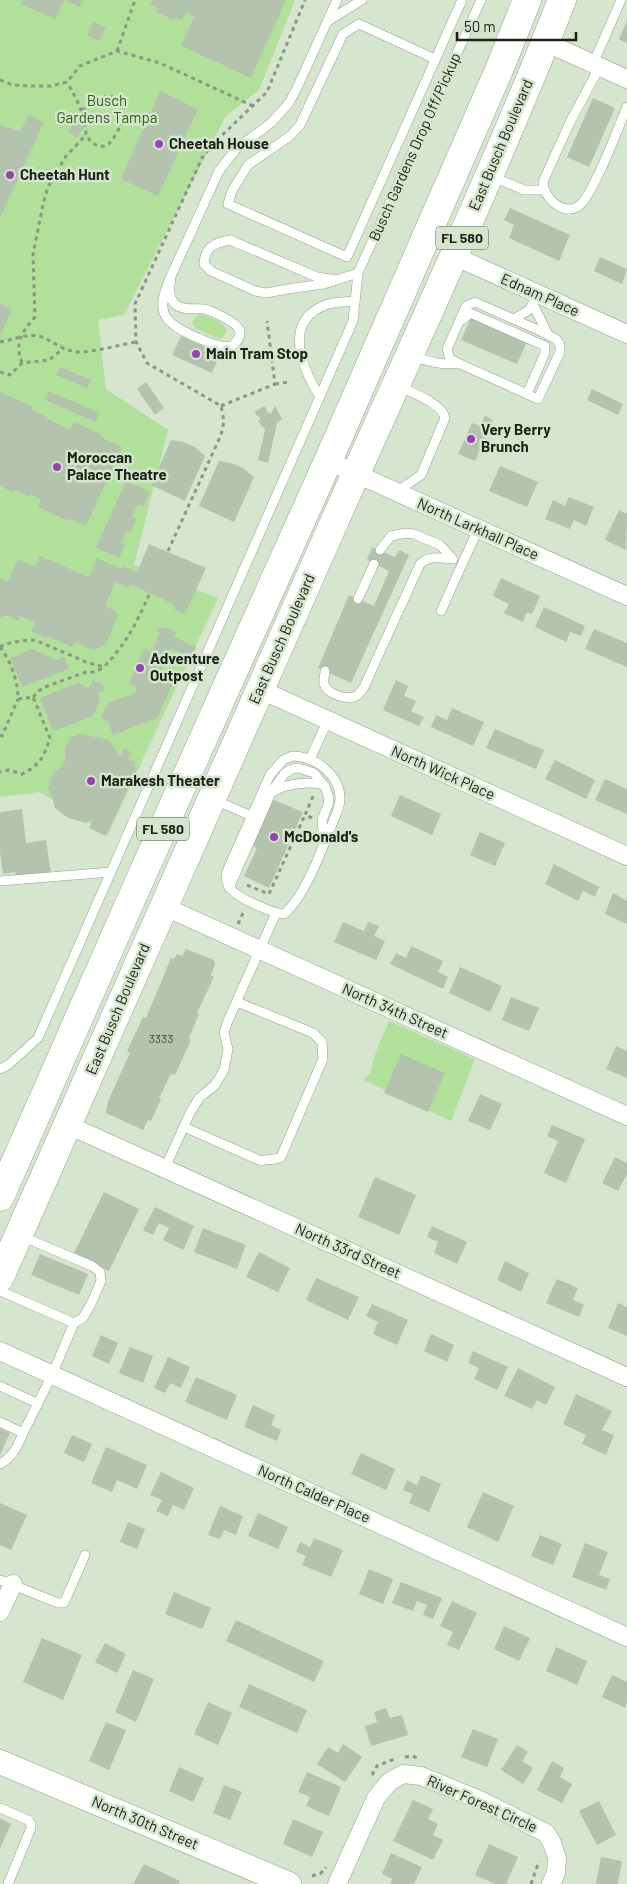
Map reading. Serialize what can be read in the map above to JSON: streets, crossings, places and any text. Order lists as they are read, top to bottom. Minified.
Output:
{"streets":{"main road":["East Busch Boulevard","FL 580"],"street":["Ednam Place","North Larkhall Place","North Wick Place","North 34th Street","North 33rd Street","North Calder Place","River Forest Circle","North 30th Street"],"lane":["Busch Gardens Drop Off/Pickup"]},"crossings":[["East Busch Boulevard","Ednam Place"],["East Busch Boulevard","North Larkhall Place"],["East Busch Boulevard","North Wick Place"],["East Busch Boulevard","North 34th Street"],["East Busch Boulevard","North 33rd Street"]],"parks":["Busch Gardens Tampa"],"places":["Cheetah House","Cheetah Hunt","Main Tram Stop","Very Berry Brunch","Moroccan Palace Theatre","Adventure Outpost","Marakesh Theater","McDonald's"],"house_numbers":["3333"],"scale_bar":"50 m"}
